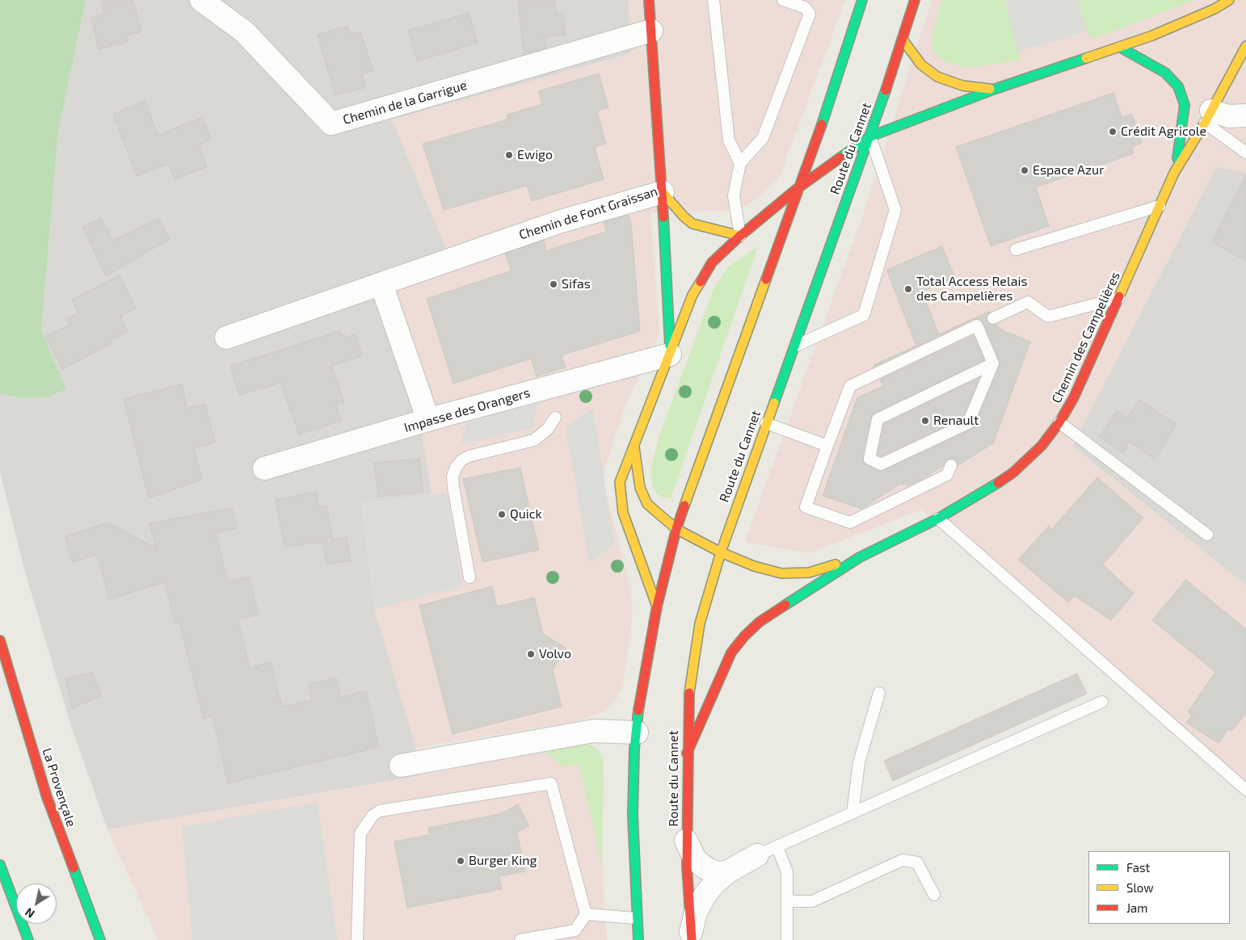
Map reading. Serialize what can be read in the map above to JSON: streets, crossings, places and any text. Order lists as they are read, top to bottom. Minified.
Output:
{"streets":{"main road":["Route du Cannet","Chemin de Font Graissan","Chemin des Campelières","La Provençale"],"street":["Chemin de la Garrigue","Impasse des Orangers"]},"crossings":[["Chemin de la Garrigue","Chemin de Font Graissan"]],"places":["Crédit Agricole","Ewigo","Espace Azur","Sifas","Total Access Relais des Campelières","Renault","Quick","Volvo","Burger King"],"legend":["Fast","Slow","Jam"],"north":"bottom left"}
